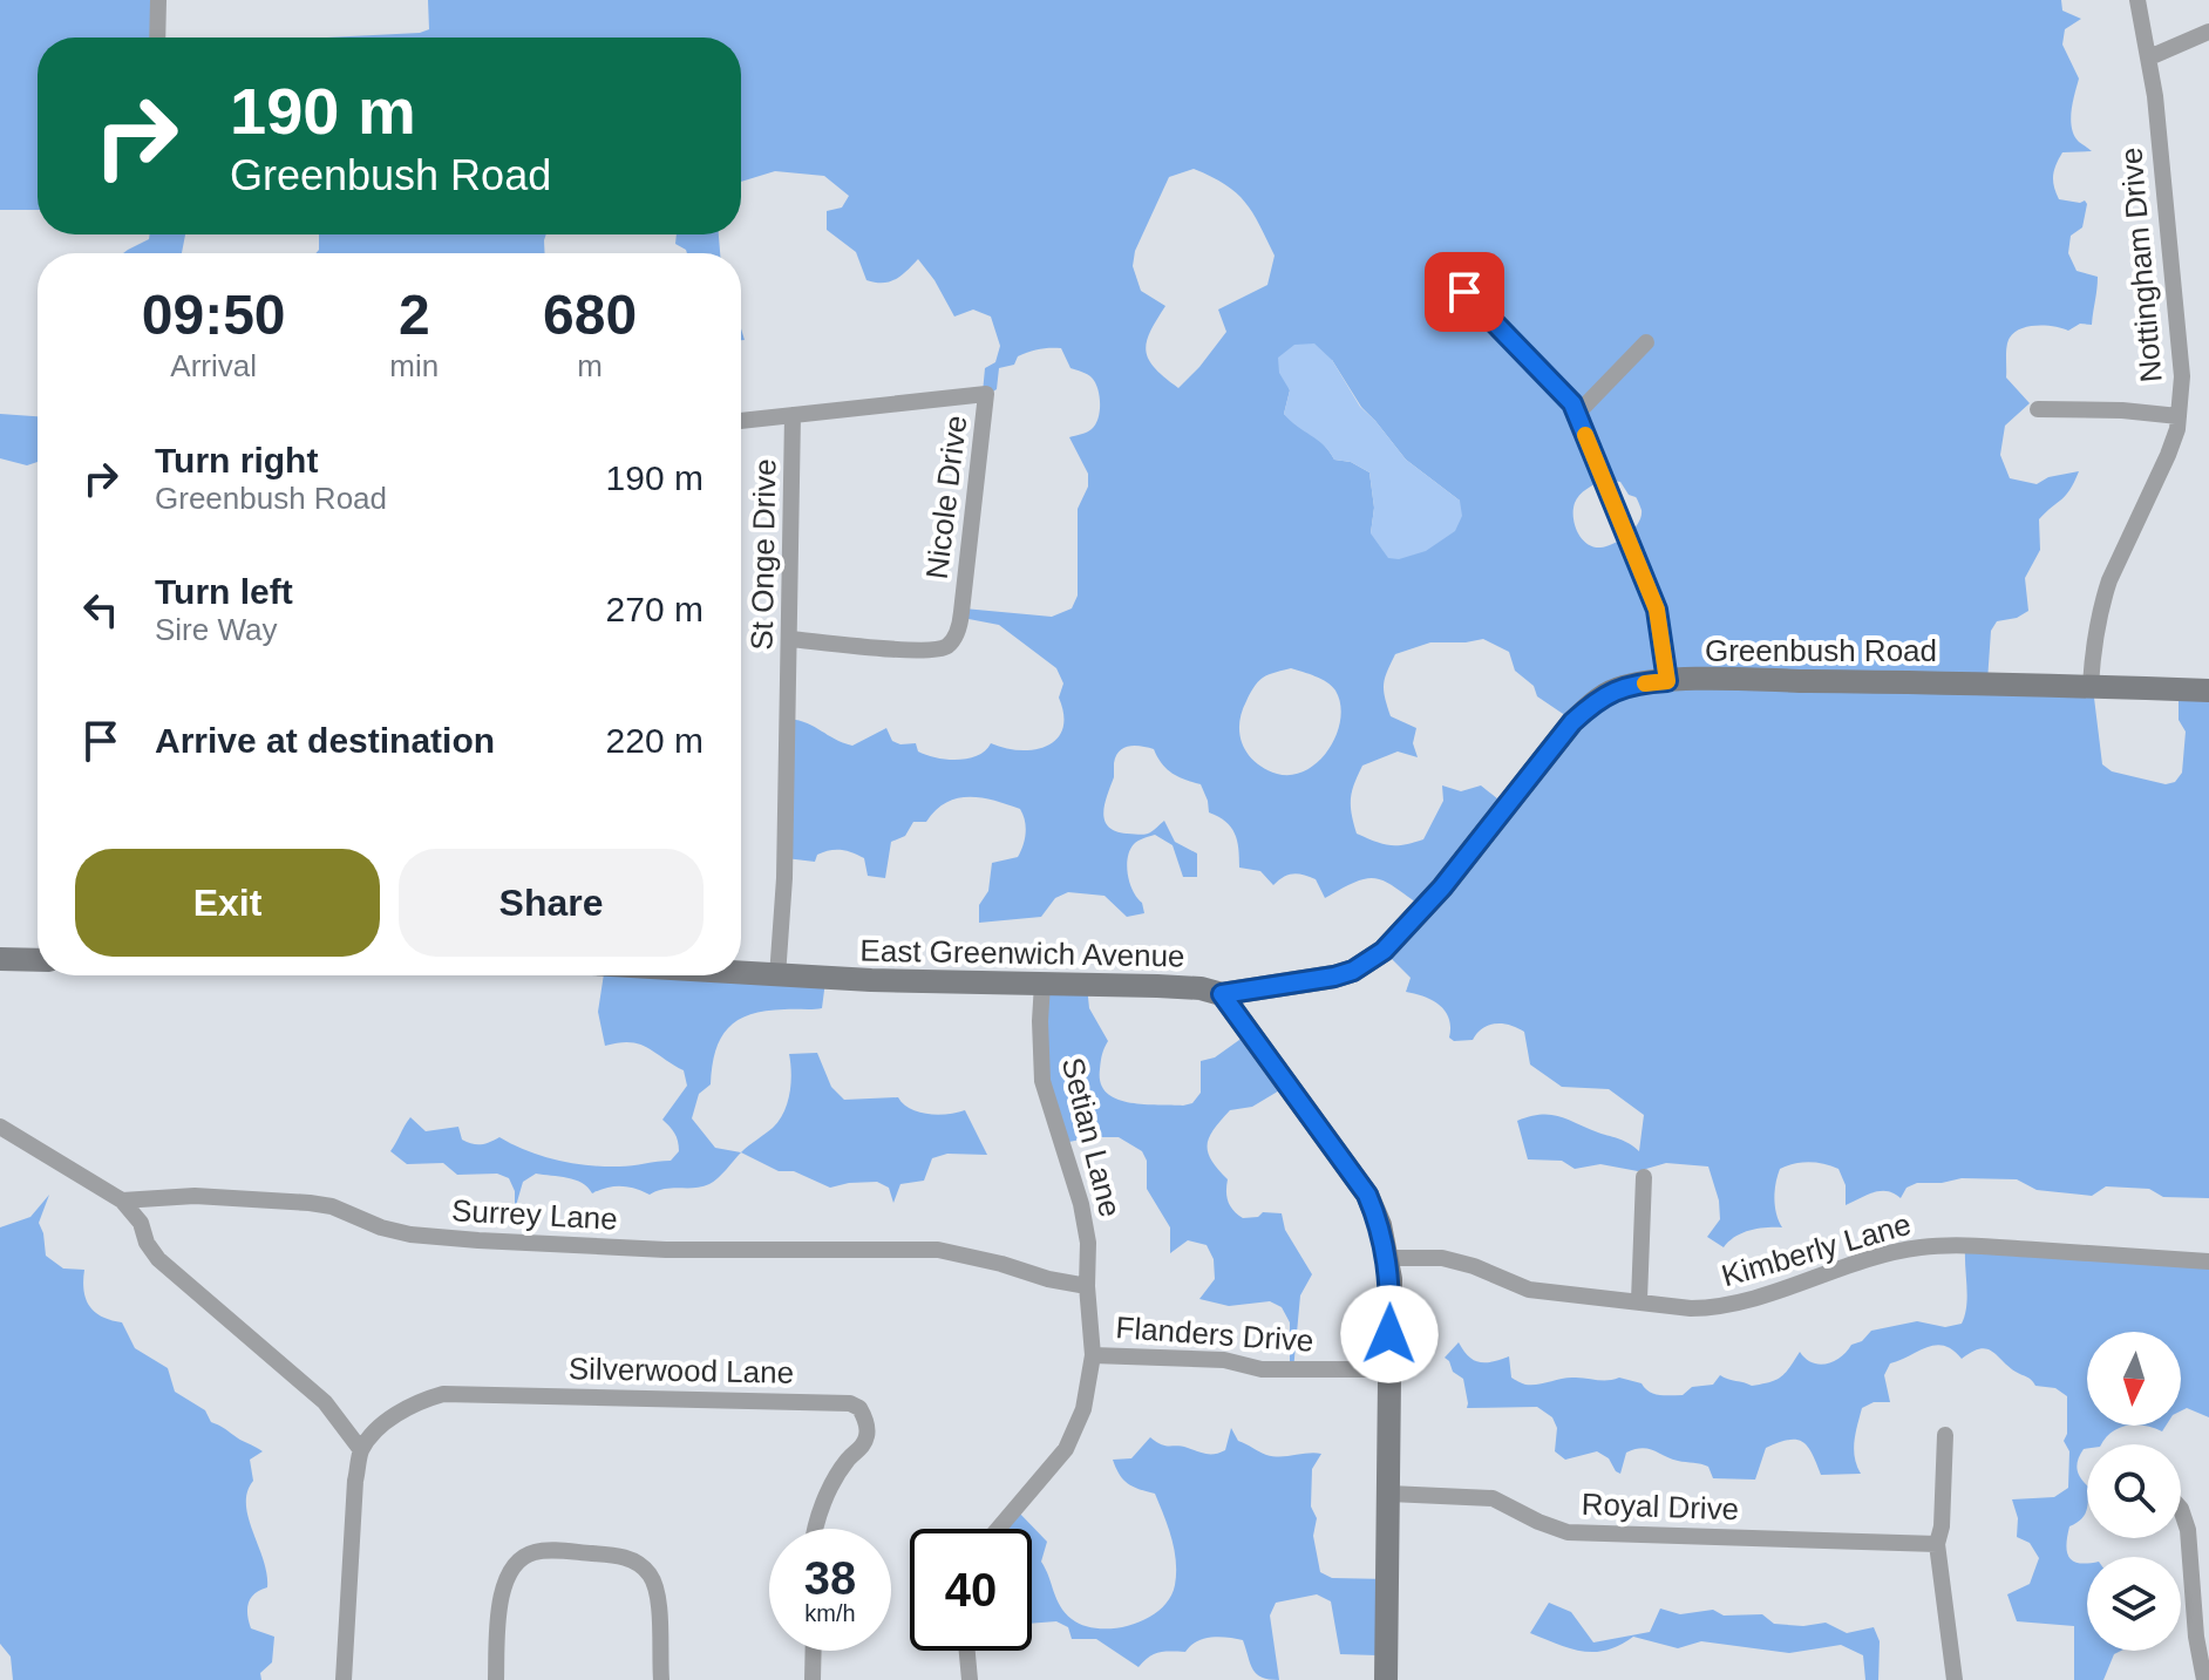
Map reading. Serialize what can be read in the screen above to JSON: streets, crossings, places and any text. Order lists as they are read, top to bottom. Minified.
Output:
{"streets":{"street":["Nottingham Drive","Nicole Drive","St Onge Drive","Greenbush Road","East Greenwich Avenue","Setian Lane","Surrey Lane","Kimberly Lane","Flanders Drive","Silverwood Lane","Royal Drive"]},"crossings":[["Nottingham Drive","Greenbush Road"],["Nicole Drive","St Onge Drive"],["St Onge Drive","East Greenwich Avenue"],["Greenbush Road","East Greenwich Avenue"],["East Greenwich Avenue","Setian Lane"],["East Greenwich Avenue","Kimberly Lane"],["East Greenwich Avenue","Flanders Drive"],["East Greenwich Avenue","Royal Drive"],["Setian Lane","Surrey Lane"],["Setian Lane","Flanders Drive"]],"north":"bottom","page":{"turn":["190 m","Greenbush Road"],"eta":["09:50","Arrival","2","min","680","m"],"list":[{"name":"Turn right","note":"Greenbush Road","value":"190 m"},{"name":"Turn left","note":"Sire Way","value":"270 m"},{"name":"Arrive at destination","value":"220 m"}],"buttons":["Exit","Share"],"speed":"38 km/h","limit":"40"}}
